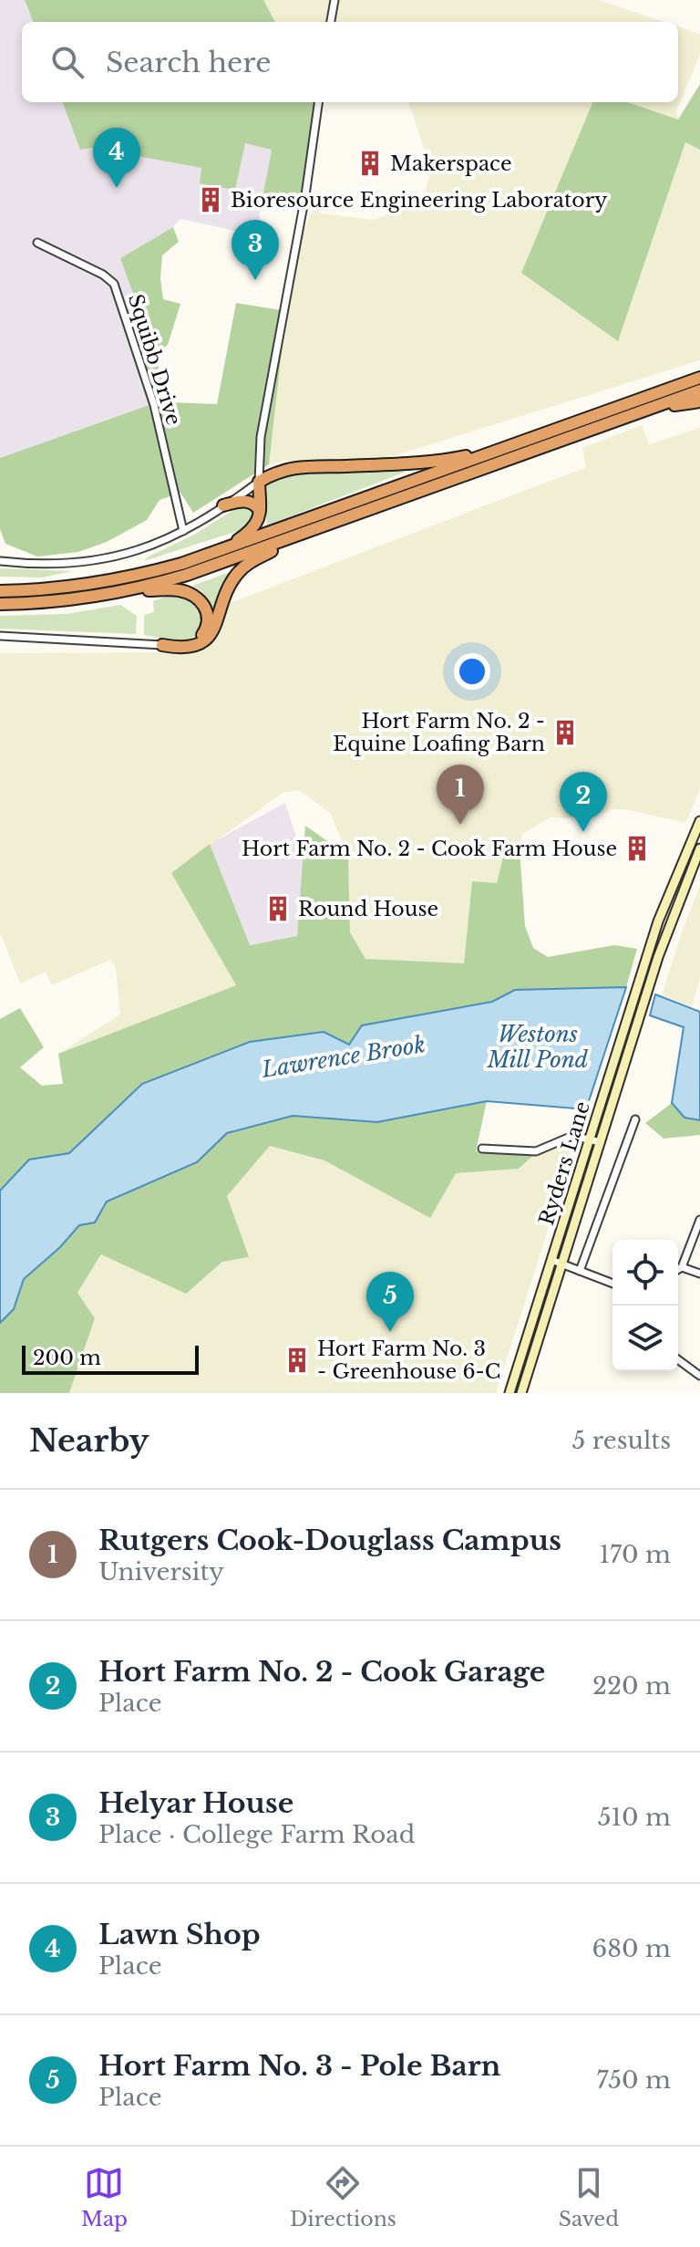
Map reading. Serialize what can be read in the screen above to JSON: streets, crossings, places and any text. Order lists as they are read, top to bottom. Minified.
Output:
{"streets":{"main road":["Ryders Lane"],"street":["Squibb Drive"]},"water":["Westons Mill Pond","Lawrence Brook"],"places":{"building":["Makerspace","Bioresource Engineering Laboratory","Hort Farm No. 2 - Equine Loafing Barn","Hort Farm No. 2 - Cook Farm House","Round House","Hort Farm No. 3 - Greenhouse 6-C"]},"scale_bar":"200 m","page":{"search":"Search here","pins":["4","3","1","2","5"],"scale":"200 m","heading":["Nearby","5 results"],"list":[{"mark":"1","name":"Rutgers Cook-Douglass Campus","note":"University","value":"170 m"},{"mark":"2","name":"Hort Farm No. 2 - Cook Garage","note":"Place","value":"220 m"},{"mark":"3","name":"Helyar House","note":"Place · College Farm Road","value":"510 m"},{"mark":"4","name":"Lawn Shop","note":"Place","value":"680 m"},{"mark":"5","name":"Hort Farm No. 3 - Pole Barn","note":"Place","value":"750 m"}],"nav":["Map","Directions","Saved"]}}
